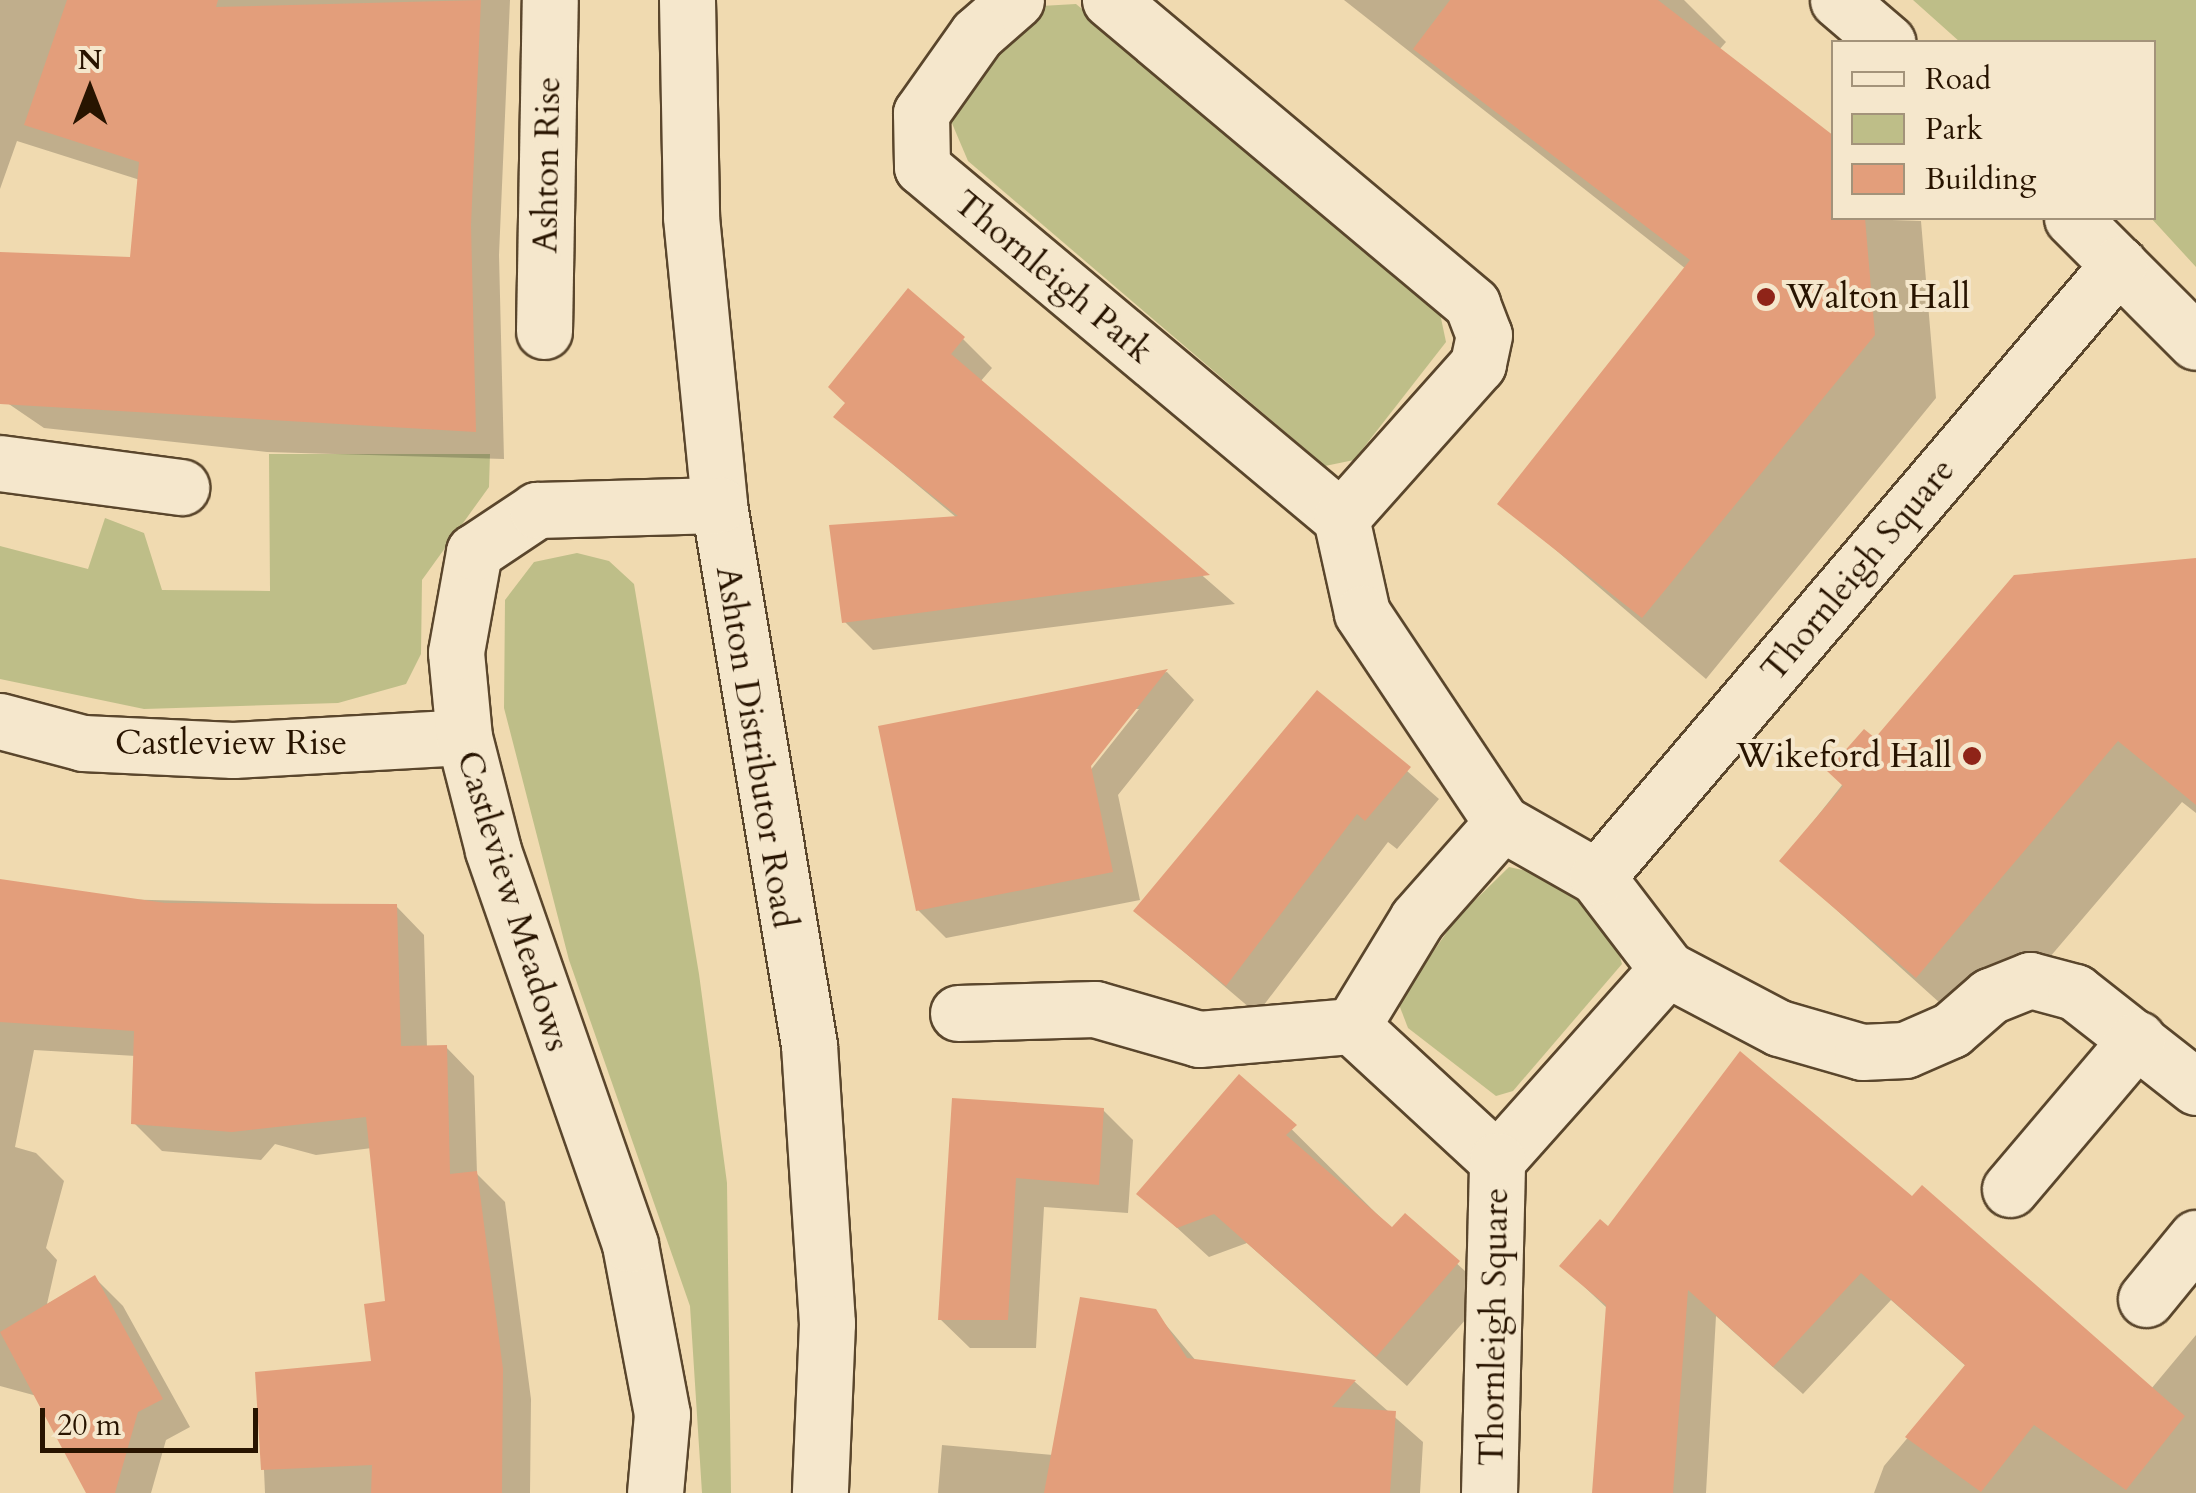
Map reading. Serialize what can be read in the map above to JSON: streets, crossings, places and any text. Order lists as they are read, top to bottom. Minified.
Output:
{"streets":{"street":["Ashton Rise","Thornleigh Park","Thornleigh Square","Castleview Rise","Ashton Distributor Road","Castleview Meadows"]},"crossings":[["Castleview Rise","Castleview Meadows"],["Ashton Distributor Road","Castleview Meadows"]],"places":["Walton Hall","Wikeford Hall"],"legend":["Road","Park","Building"],"scale_bar":"20 m","north":"top"}
